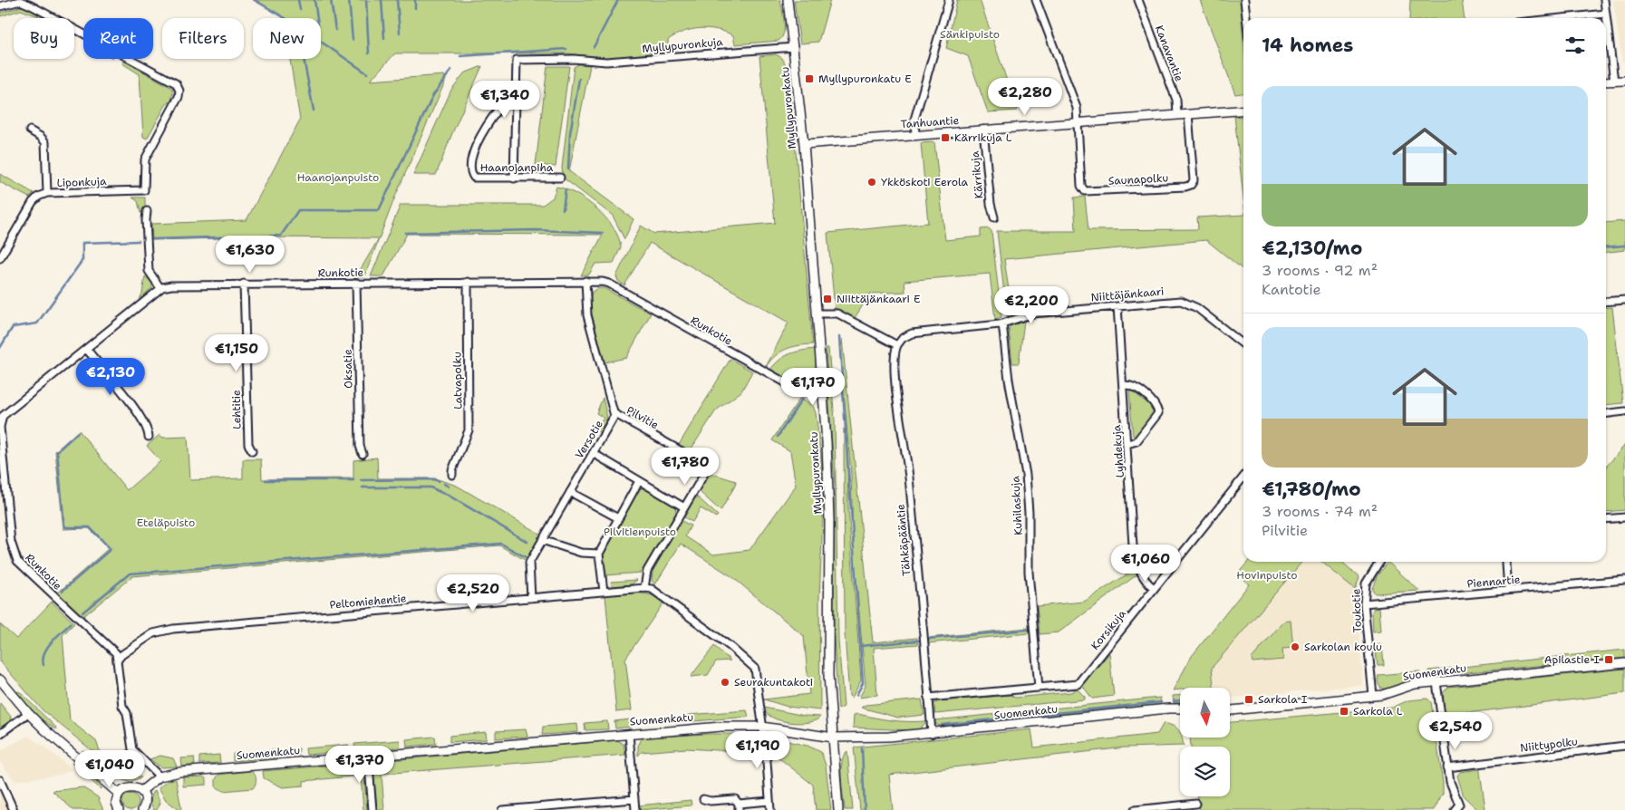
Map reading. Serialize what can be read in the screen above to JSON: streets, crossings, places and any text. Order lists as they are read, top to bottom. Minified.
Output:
{"streets":{"street":["Myllypuronkuja","Kanavantie","Myllypuronkatu","Tanhuantie","Haanojanpiha","Kärrikuja","Saunapolku","Liponkuja","Runkotie","Niittäjänkaari","Oksatie","Latvapolku","Lehtitie","Pilvitie","Versotie","Lyhdekuja","Kuhilaskuja","Tähkäpääntie","Piennartie","Peltomiehentie","Toukotie","Korsikuja","Suomenkatu","Niittypolku"]},"crossings":[["Myllypuronkuja","Myllypuronkatu"],["Myllypuronkuja","Haanojanpiha"],["Kanavantie","Tanhuantie"],["Myllypuronkatu","Tanhuantie"],["Myllypuronkatu","Runkotie"],["Myllypuronkatu","Suomenkatu"],["Tanhuantie","Kärrikuja"],["Tanhuantie","Saunapolku"],["Runkotie","Oksatie"],["Runkotie","Latvapolku"],["Runkotie","Lehtitie"],["Runkotie","Versotie"],["Runkotie","Peltomiehentie"],["Niittäjänkaari","Lyhdekuja"],["Niittäjänkaari","Kuhilaskuja"],["Niittäjänkaari","Tähkäpääntie"],["Pilvitie","Versotie"],["Pilvitie","Peltomiehentie"],["Versotie","Peltomiehentie"],["Lyhdekuja","Korsikuja"],["Kuhilaskuja","Korsikuja"],["Tähkäpääntie","Korsikuja"],["Tähkäpääntie","Suomenkatu"],["Piennartie","Toukotie"],["Peltomiehentie","Suomenkatu"],["Toukotie","Suomenkatu"]],"parks":["Sänkipuisto","Haanojanpuisto","Eteläpuisto","Pilvitienpuisto","Hovinpuisto"],"places":{"transit":["Myllypuronkatu E","Kärrikuja L","Niittäjänkaari E","Apilastie I","Sarkola I","Sarkola L"],"other":["Ykköskoti Eerola","Sarkolan koulu","Seurakuntakoti"]},"north":"bottom","page":{"chip":["Buy","Rent","Filters","New"],"heading":"14 homes","list":[{"name":"€2,130/mo","note":"3 rooms · 92 m² · Kantotie"},{"name":"€1,780/mo","note":"3 rooms · 74 m² · Pilvitie"}],"price":["€2,280","€1,340","€1,630","€2,200","€1,150","€2,130","€1,170","€1,780","€1,060","€2,520","€2,540","€1,190","€1,370","€1,040"]}}
